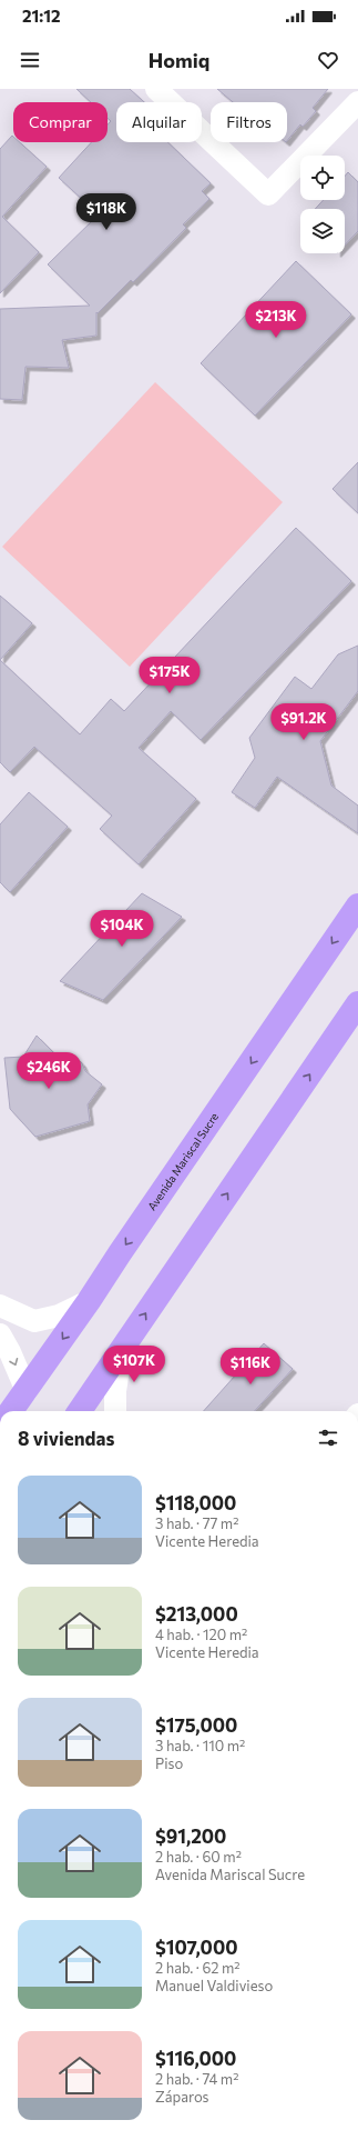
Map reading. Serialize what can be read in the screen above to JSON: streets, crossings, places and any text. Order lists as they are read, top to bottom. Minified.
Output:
{"streets":{"main road":["Avenida Mariscal Sucre"]},"page":{"status":"21:12","header":"Homiq","chip":["Comprar","Alquilar","Filtros"],"price":["$118K","$213K","$175K","$91.2K","$104K","$246K","$107K","$116K"],"heading":"8 viviendas","list":[{"name":"$118,000","note":"3 hab. · 77 m² · Vicente Heredia"},{"name":"$213,000","note":"4 hab. · 120 m² · Vicente Heredia"},{"name":"$175,000","note":"3 hab. · 110 m² · Piso"},{"name":"$91,200","note":"2 hab. · 60 m² · Avenida Mariscal Sucre"},{"name":"$107,000","note":"2 hab. · 62 m² · Manuel Valdivieso"},{"name":"$116,000","note":"2 hab. · 74 m² · Záparos"}]}}
